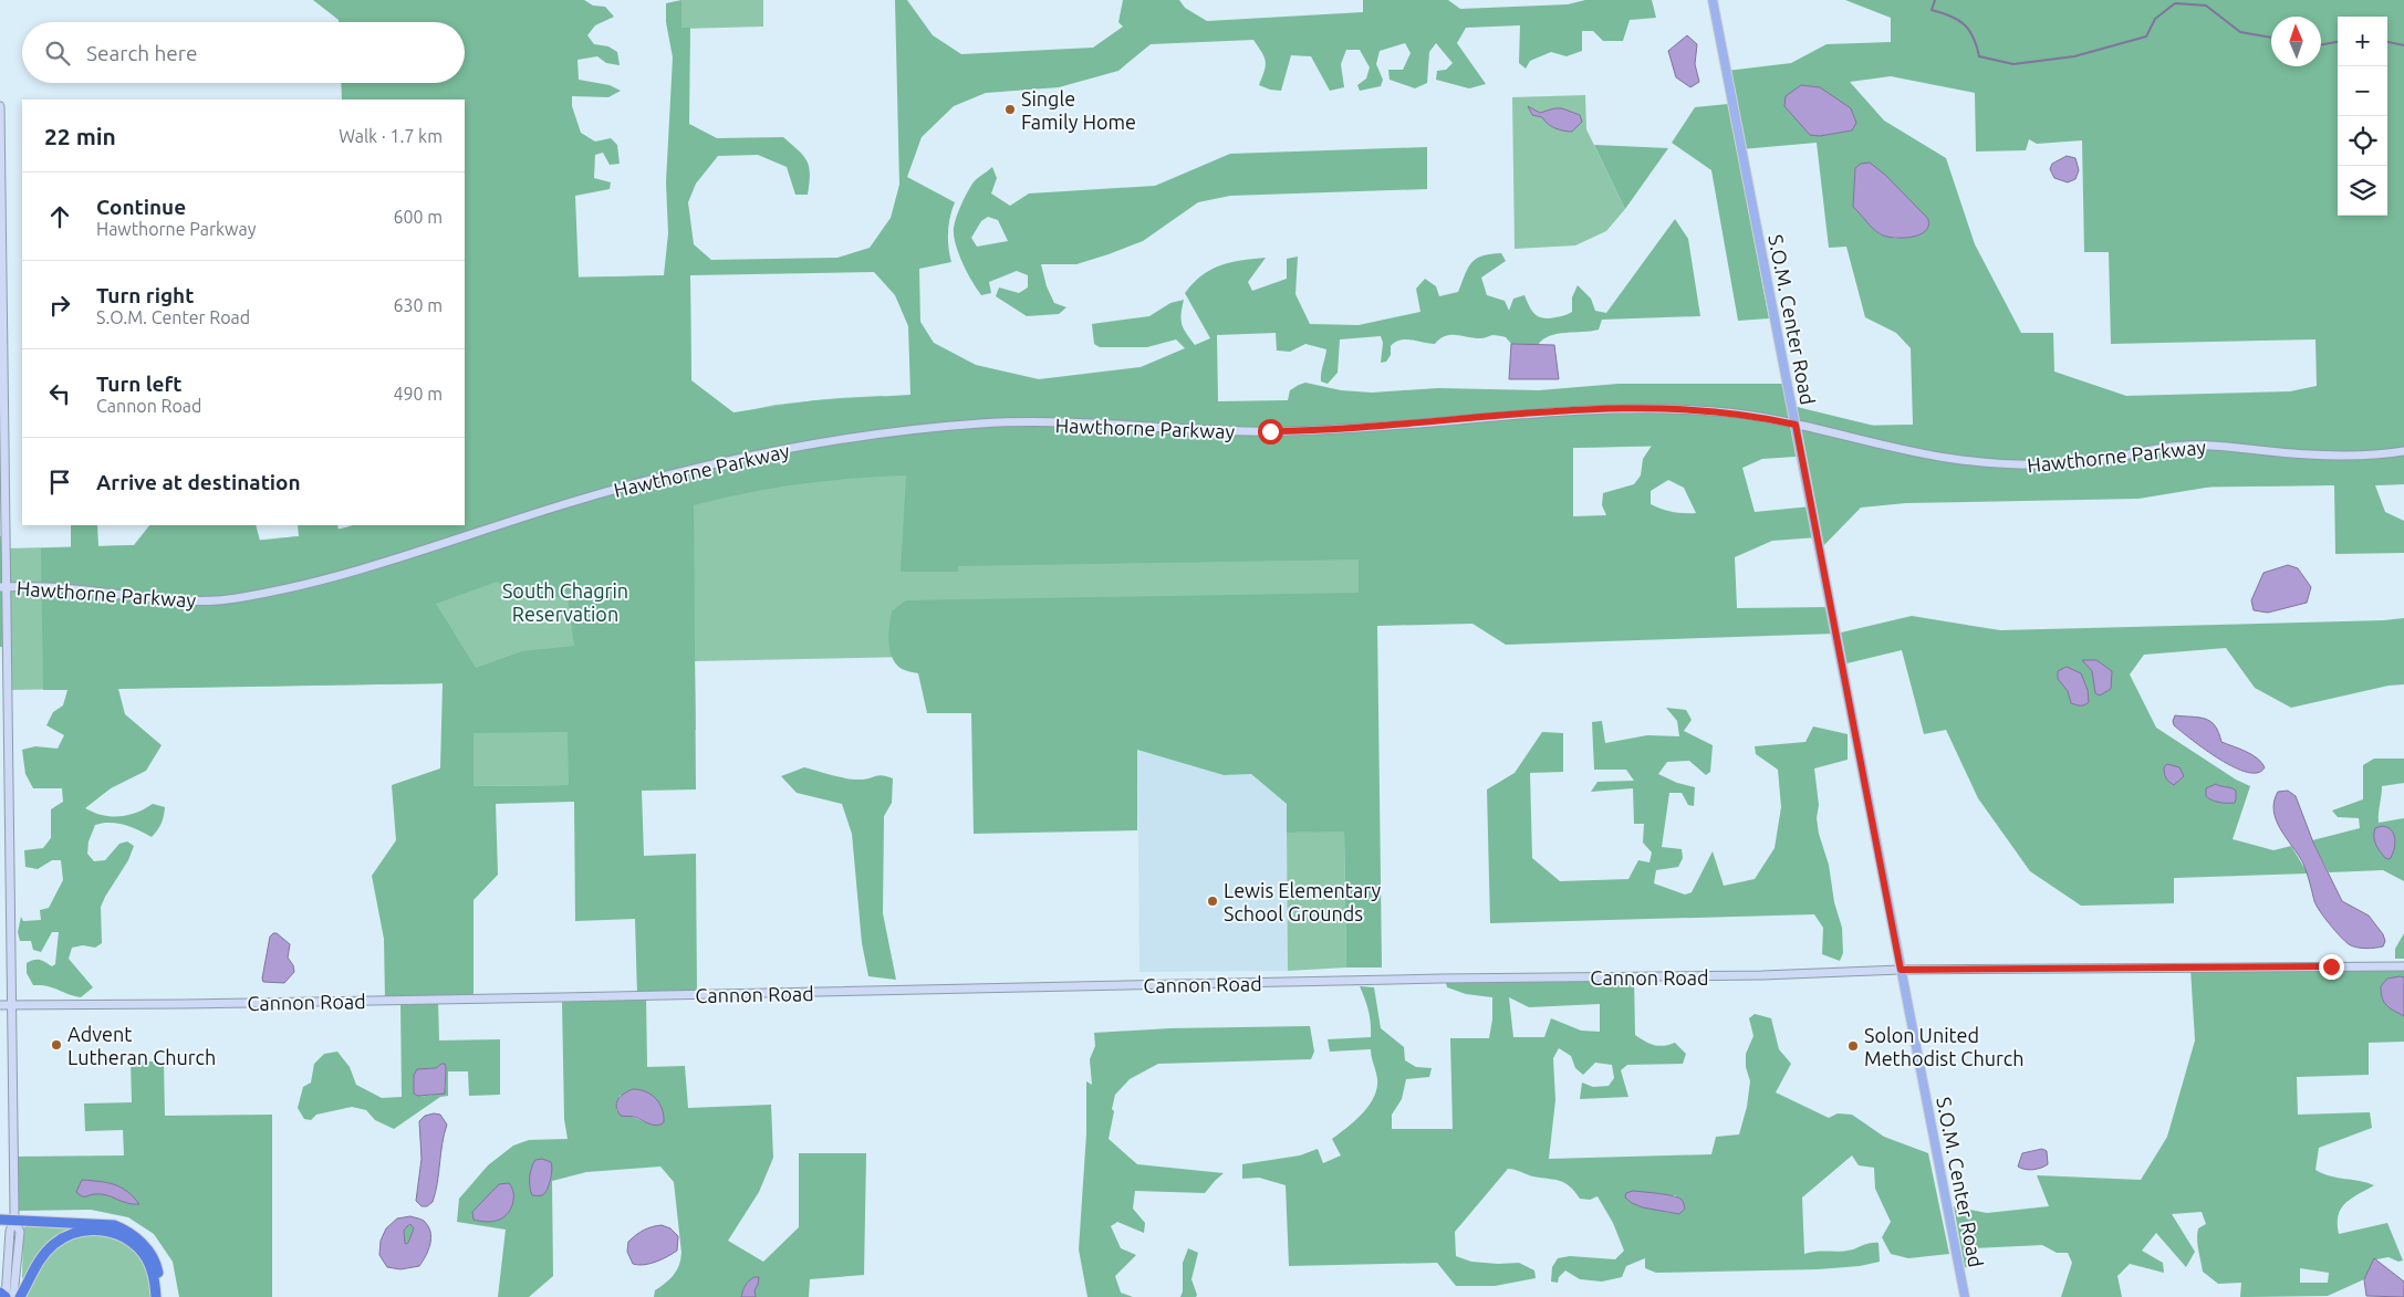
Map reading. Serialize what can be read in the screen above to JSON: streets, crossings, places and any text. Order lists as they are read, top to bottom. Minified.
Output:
{"streets":{"main road":["S.O.M. Center Road"],"street":["Hawthorne Parkway","Cannon Road"]},"crossings":[["S.O.M. Center Road","Hawthorne Parkway"],["S.O.M. Center Road","Cannon Road"]],"parks":["South Chagrin Reservation"],"places":["Single Family Home","Lewis Elementary School Grounds","Advent Lutheran Church","Solon United Methodist Church"],"north":"top","page":{"map_buttons":["+","−"],"search":"Search here","heading":["22 min","Walk · 1.7 km"],"list":[["Continue","Hawthorne Parkway","600 m"],["Turn right","S.O.M. Center Road","630 m"],["Turn left","Cannon Road","490 m"],"Arrive at destination"]}}
